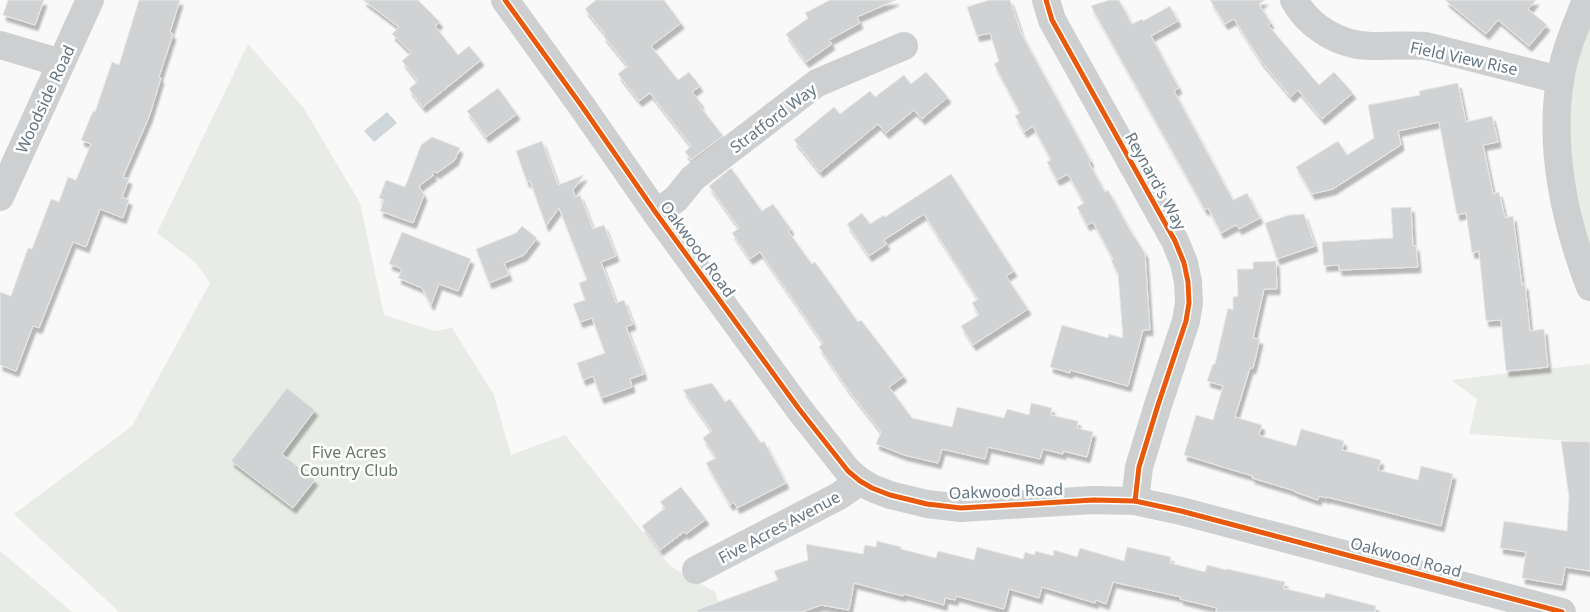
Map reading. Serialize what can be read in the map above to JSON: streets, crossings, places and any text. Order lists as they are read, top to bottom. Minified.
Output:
{"streets":{"street":["Field View Rise","Woodside Road","Stratford Way","Reynard's Way","Oakwood Road","Five Acres Avenue"]},"crossings":[["Stratford Way","Oakwood Road"],["Reynard's Way","Oakwood Road"],["Oakwood Road","Five Acres Avenue"]],"parks":["Five Acres Country Club"]}
